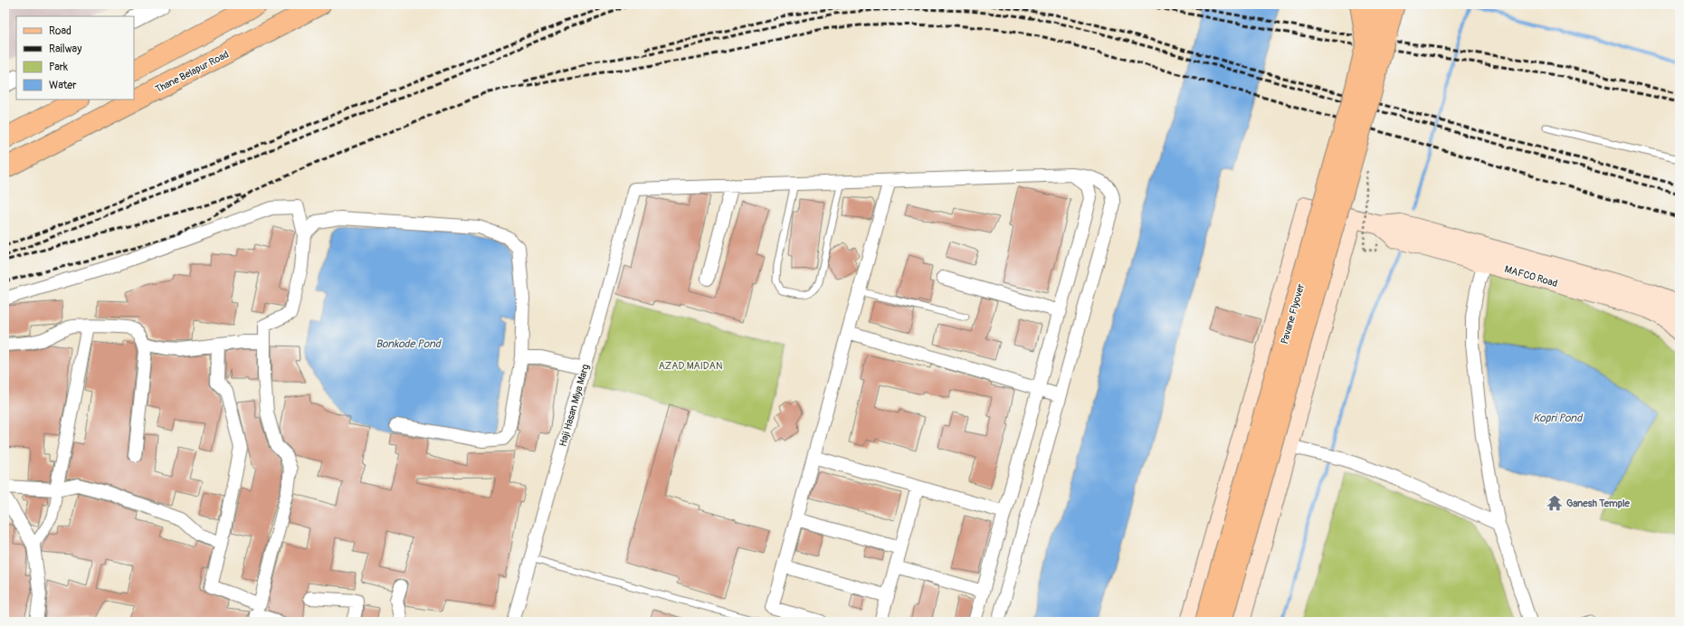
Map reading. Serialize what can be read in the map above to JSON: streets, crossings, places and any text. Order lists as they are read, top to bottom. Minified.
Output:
{"streets":{"main road":["Thane Belapur Road","MAFCO Road","Pavane Flyover"],"street":["Haji Hasan Miya Marg"]},"water":["Bonkode Pond","Kopri Pond"],"parks":["AZAD MAIDAN"],"places":{"temple":["Ganesh Temple"]},"legend":["Road","Railway","Park","Water"]}
